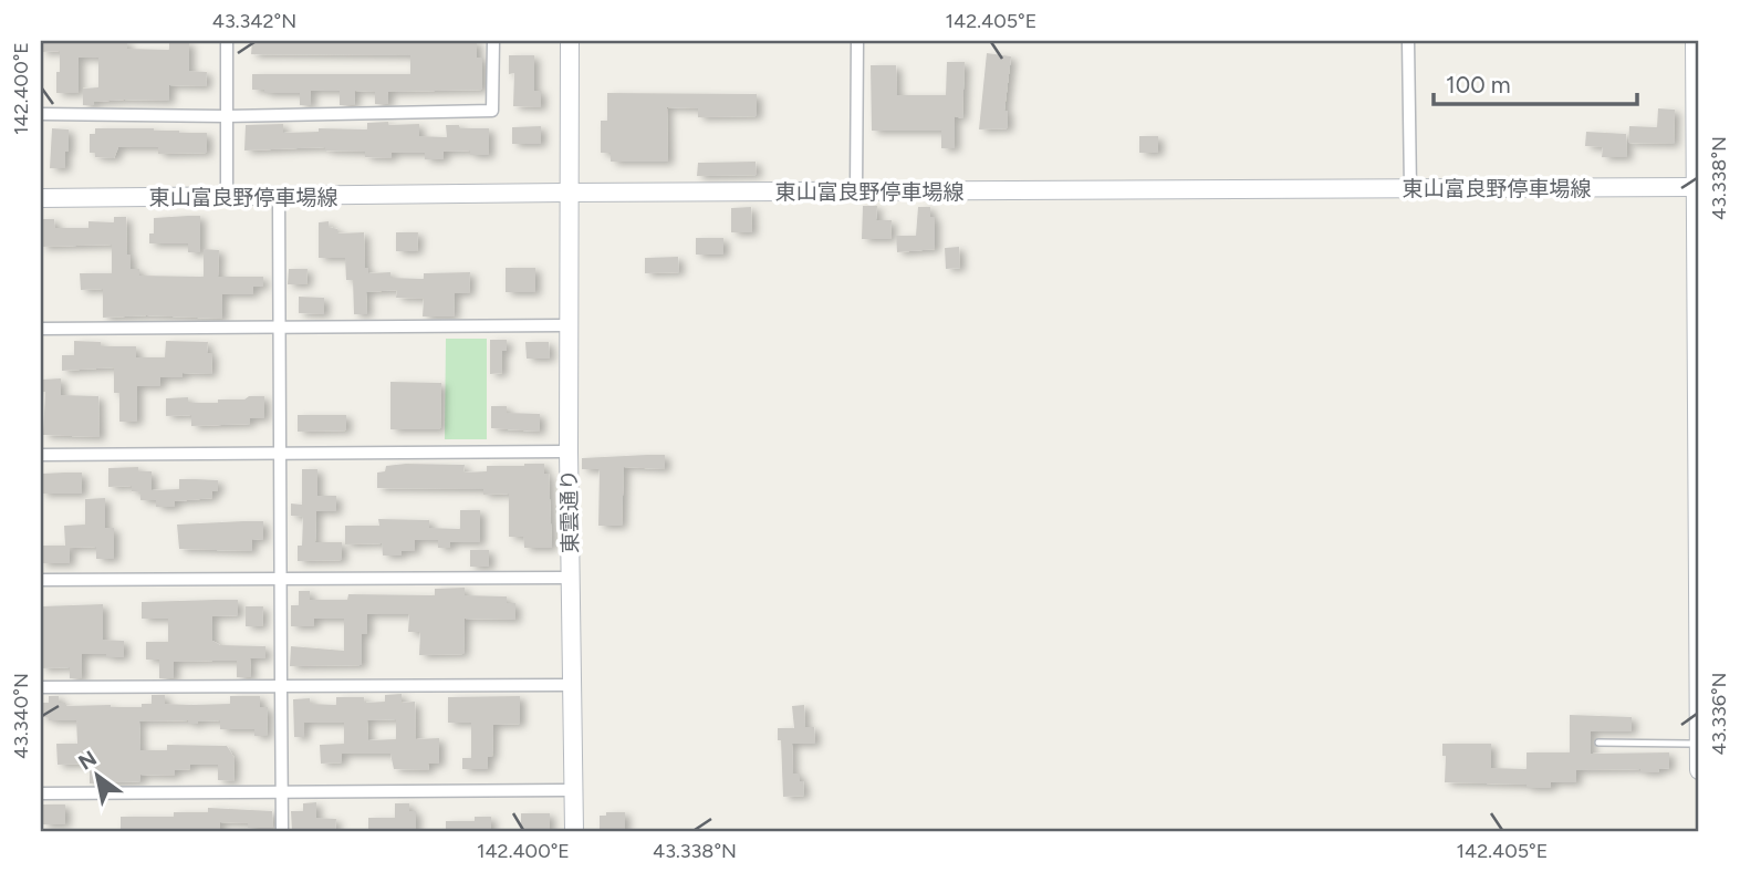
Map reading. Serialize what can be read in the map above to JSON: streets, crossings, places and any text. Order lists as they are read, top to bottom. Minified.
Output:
{"streets":{"main road":["東山富良野停車場線","東雲通り"]},"crossings":[["東山富良野停車場線","東雲通り"]],"scale_bar":"100 m","north":"top left","coordinates":["43.342°N","142.405°E","142.400°E","43.338°N","43.336°N","43.340°N"]}
